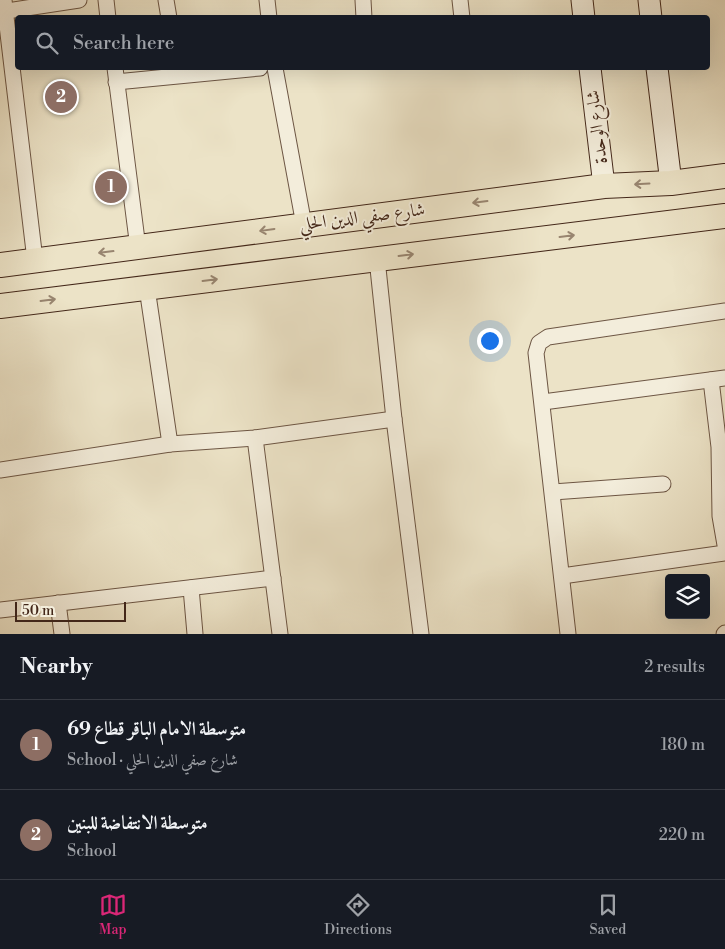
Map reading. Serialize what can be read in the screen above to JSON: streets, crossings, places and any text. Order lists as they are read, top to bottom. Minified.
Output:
{"streets":{"main road":["شارع صفي الدين الحلي"],"street":["شارع الوحدة"]},"crossings":[["شارع الوحدة","شارع صفي الدين الحلي"]],"scale_bar":"50 m","page":{"search":"Search here","pins":["2","1"],"scale":"50 m","heading":["Nearby","2 results"],"list":[{"mark":"1","name":"متوسطة الامام الباقر قطاع 69","note":"School · شارع صفي الدين الحلي","value":"180 m"},{"mark":"2","name":"متوسطة الانتفاضة للبنين","note":"School","value":"220 m"}],"nav":["Map","Directions","Saved"]}}
